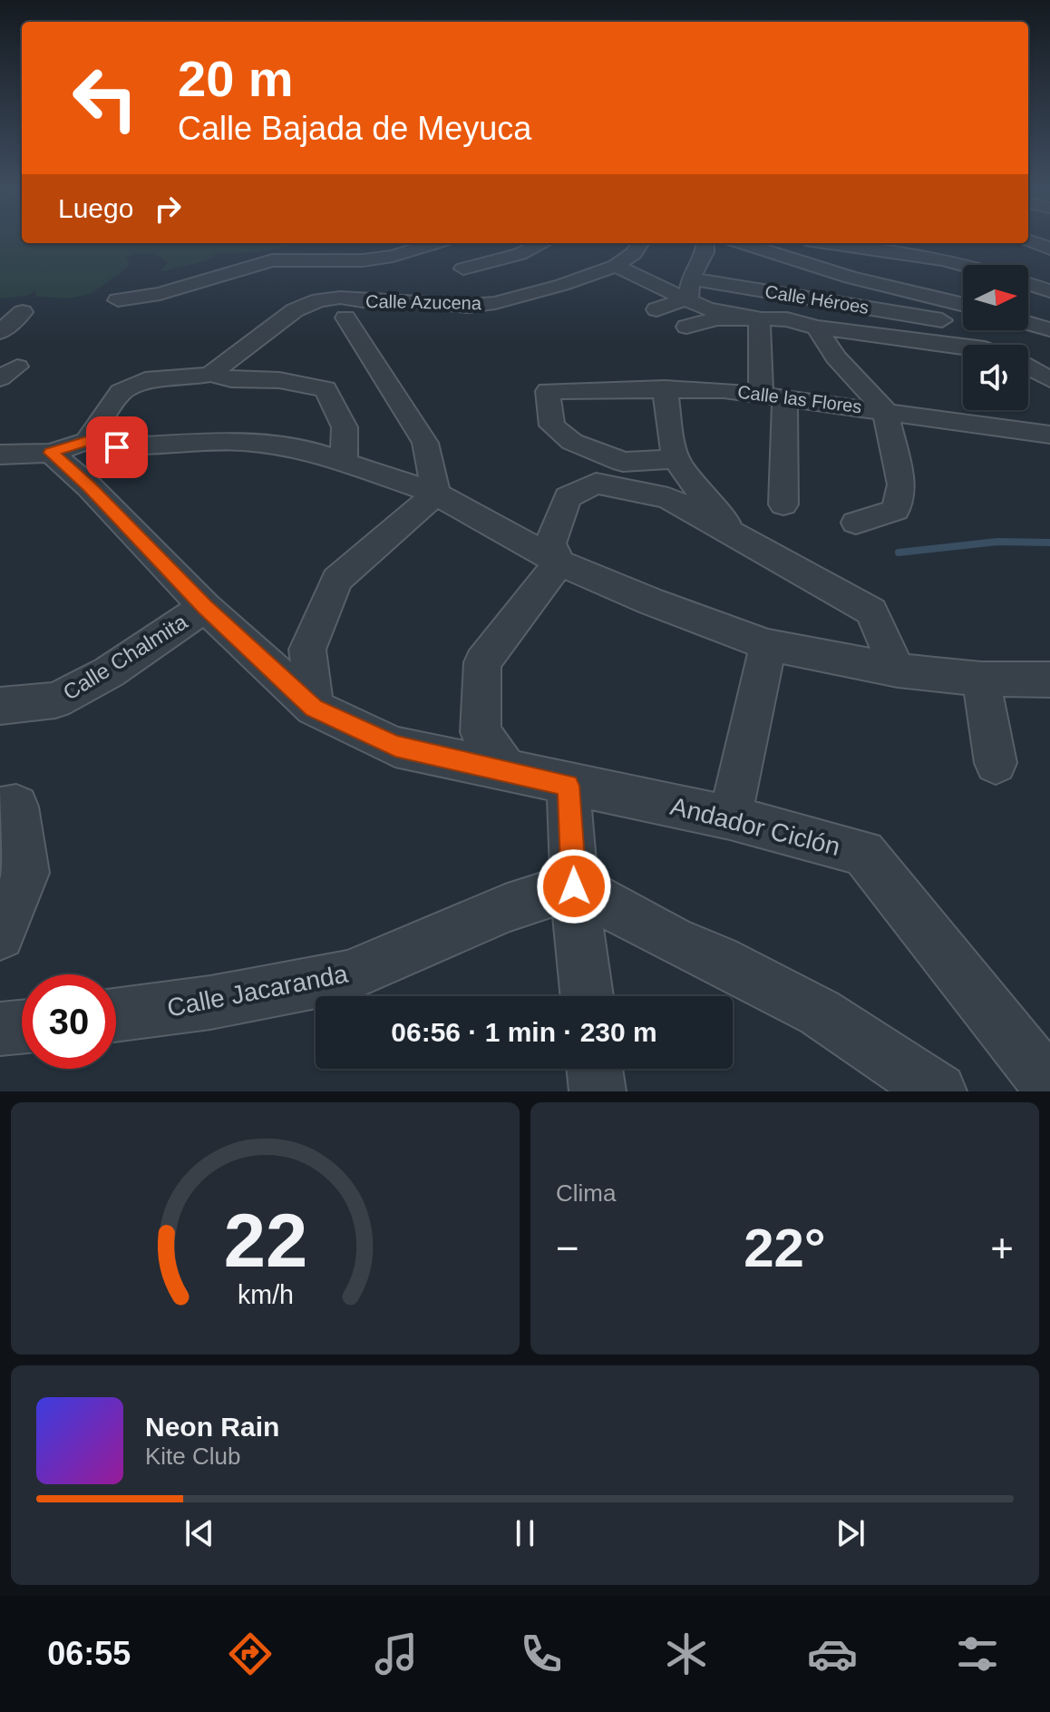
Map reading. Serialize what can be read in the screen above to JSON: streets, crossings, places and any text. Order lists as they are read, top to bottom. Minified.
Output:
{"streets":{"street":["Calle Héroes","Calle Azucena","Calle las Flores","Calle Chalmita","Andador Ciclón","Calle Jacaranda"]},"crossings":[["Calle Chalmita","Andador Ciclón"]],"north":"right","page":{"turn":["20 m","Calle Bajada de Meyuca"],"then":"Luego","limit":"30","trip":"06:56 · 1 min · 230 m","tile":"Clima","heat":["−","22°","+"],"song":["Neon Rain","Kite Club"],"tabs":"06:55","gauge":["22","km/h"]}}
